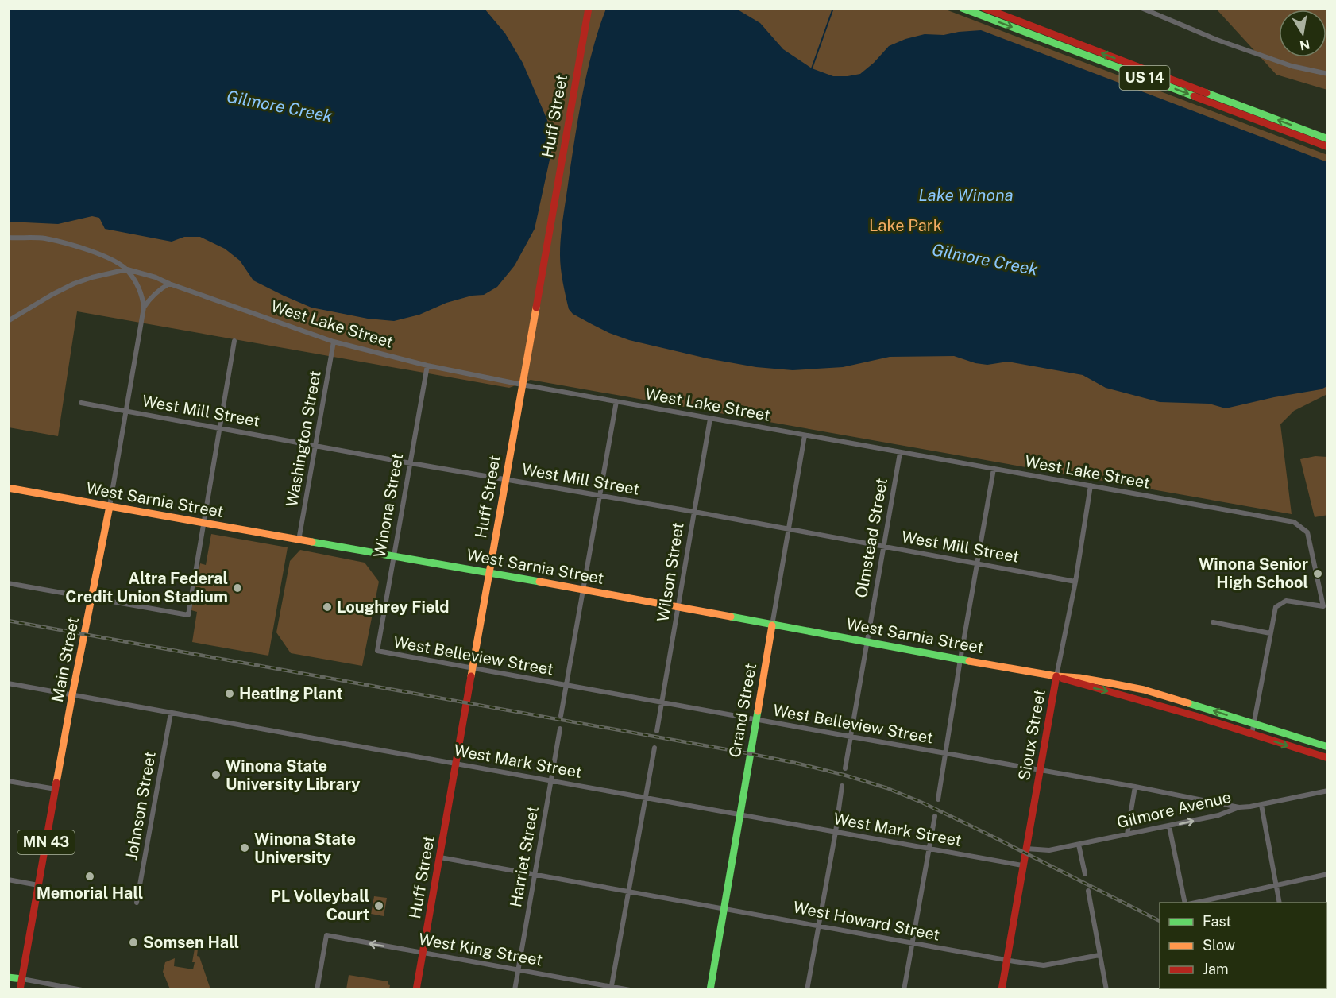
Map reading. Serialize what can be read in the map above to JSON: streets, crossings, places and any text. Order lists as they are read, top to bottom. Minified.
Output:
{"streets":{"main road":["US 14","Huff Street","West Sarnia Street","Main Street","Grand Street","Sioux Street","MN 43"],"street":["West Lake Street","West Mill Street","Washington Street","Winona Street","Olmstead Street","Wilson Street","West Belleview Street","West Mark Street","Johnson Street","Gilmore Avenue","Harriet Street","West Howard Street","West King Street"]},"crossings":[["Huff Street","West Lake Street"],["Huff Street","West Mill Street"],["Huff Street","West Sarnia Street"],["Huff Street","West Belleview Street"],["Huff Street","West Mark Street"],["Huff Street","West Howard Street"],["Huff Street","West King Street"],["West Lake Street","Washington Street"],["West Lake Street","Winona Street"],["West Lake Street","Olmstead Street"],["West Lake Street","Wilson Street"],["West Lake Street","Main Street"],["West Lake Street","Grand Street"],["West Lake Street","Sioux Street"],["West Mill Street","Washington Street"],["West Mill Street","Winona Street"],["West Mill Street","Olmstead Street"],["West Mill Street","Wilson Street"],["West Mill Street","Main Street"],["West Mill Street","Grand Street"],["West Mill Street","Sioux Street"],["Washington Street","West Sarnia Street"],["West Sarnia Street","Winona Street"],["West Sarnia Street","Olmstead Street"],["West Sarnia Street","Wilson Street"],["West Sarnia Street","Main Street"],["West Sarnia Street","Grand Street"],["West Sarnia Street","Sioux Street"],["Winona Street","West Belleview Street"],["Olmstead Street","West Belleview Street"],["Wilson Street","West Belleview Street"],["West Belleview Street","Grand Street"],["West Belleview Street","Sioux Street"],["West Belleview Street","Gilmore Avenue"],["Main Street","West Mark Street"],["Grand Street","West Mark Street"],["Grand Street","West Howard Street"],["Sioux Street","West Mark Street"],["Sioux Street","Gilmore Avenue"],["Sioux Street","West Howard Street"],["West Mark Street","Johnson Street"],["West Mark Street","Harriet Street"],["Harriet Street","West Howard Street"],["Harriet Street","West King Street"]],"water":["Gilmore Creek","Lake Winona"],"parks":["Lake Park"],"places":["Winona Senior High School","Altra Federal Credit Union Stadium","Loughrey Field","Heating Plant","Winona State University Library","Winona State University","Memorial Hall","PL Volleyball Court","Somsen Hall"],"legend":["Fast","Slow","Jam"],"north":"bottom"}
